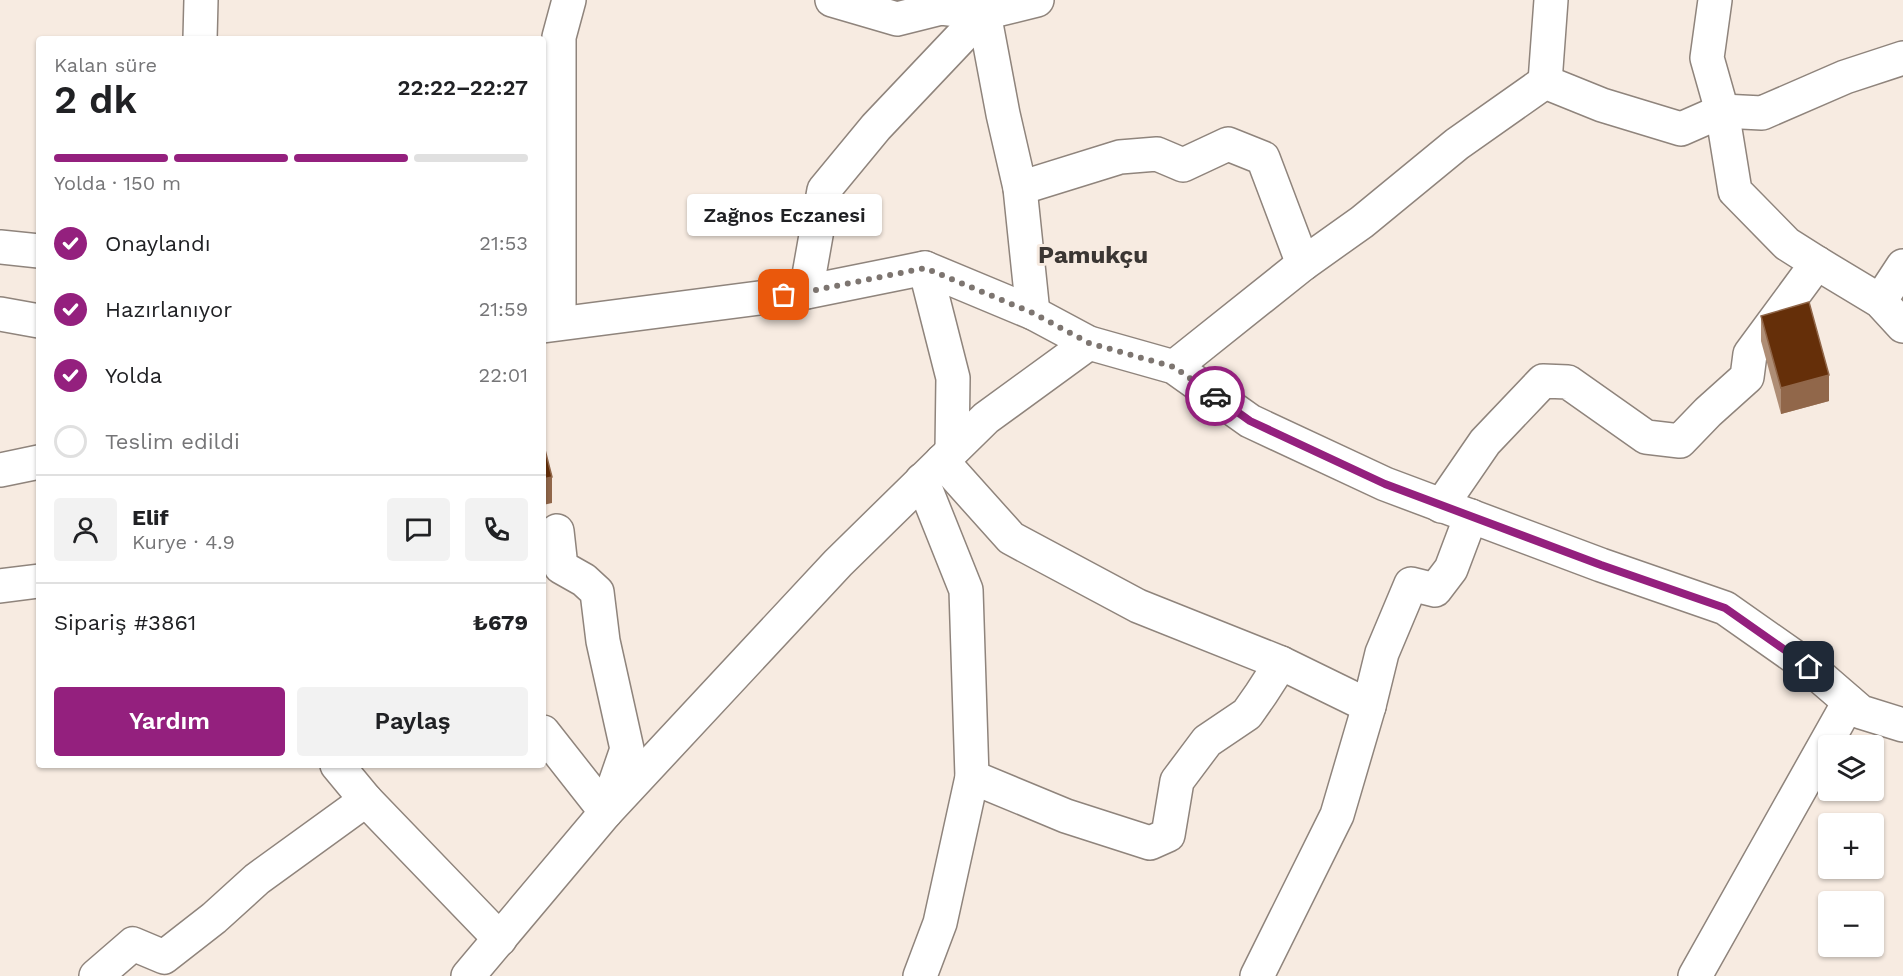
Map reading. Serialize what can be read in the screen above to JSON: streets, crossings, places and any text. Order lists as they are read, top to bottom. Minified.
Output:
{"districts":["Pamukçu"],"places":["Zağnos Eczanesi"],"page":{"heading":["2 dk","Kalan süre","22:22–22:27"],"panel":["Elif","Kurye · 4.9","Sipariş #3861","₺679"],"bar":"Yolda · 150 m","bubble":"Zağnos Eczanesi","list":[["Onaylandı","21:53"],["Hazırlanıyor","21:59"],["Yolda","22:01"],"Teslim edildi"],"buttons":["Yardım","Paylaş"],"map_buttons":["+","−"]}}
